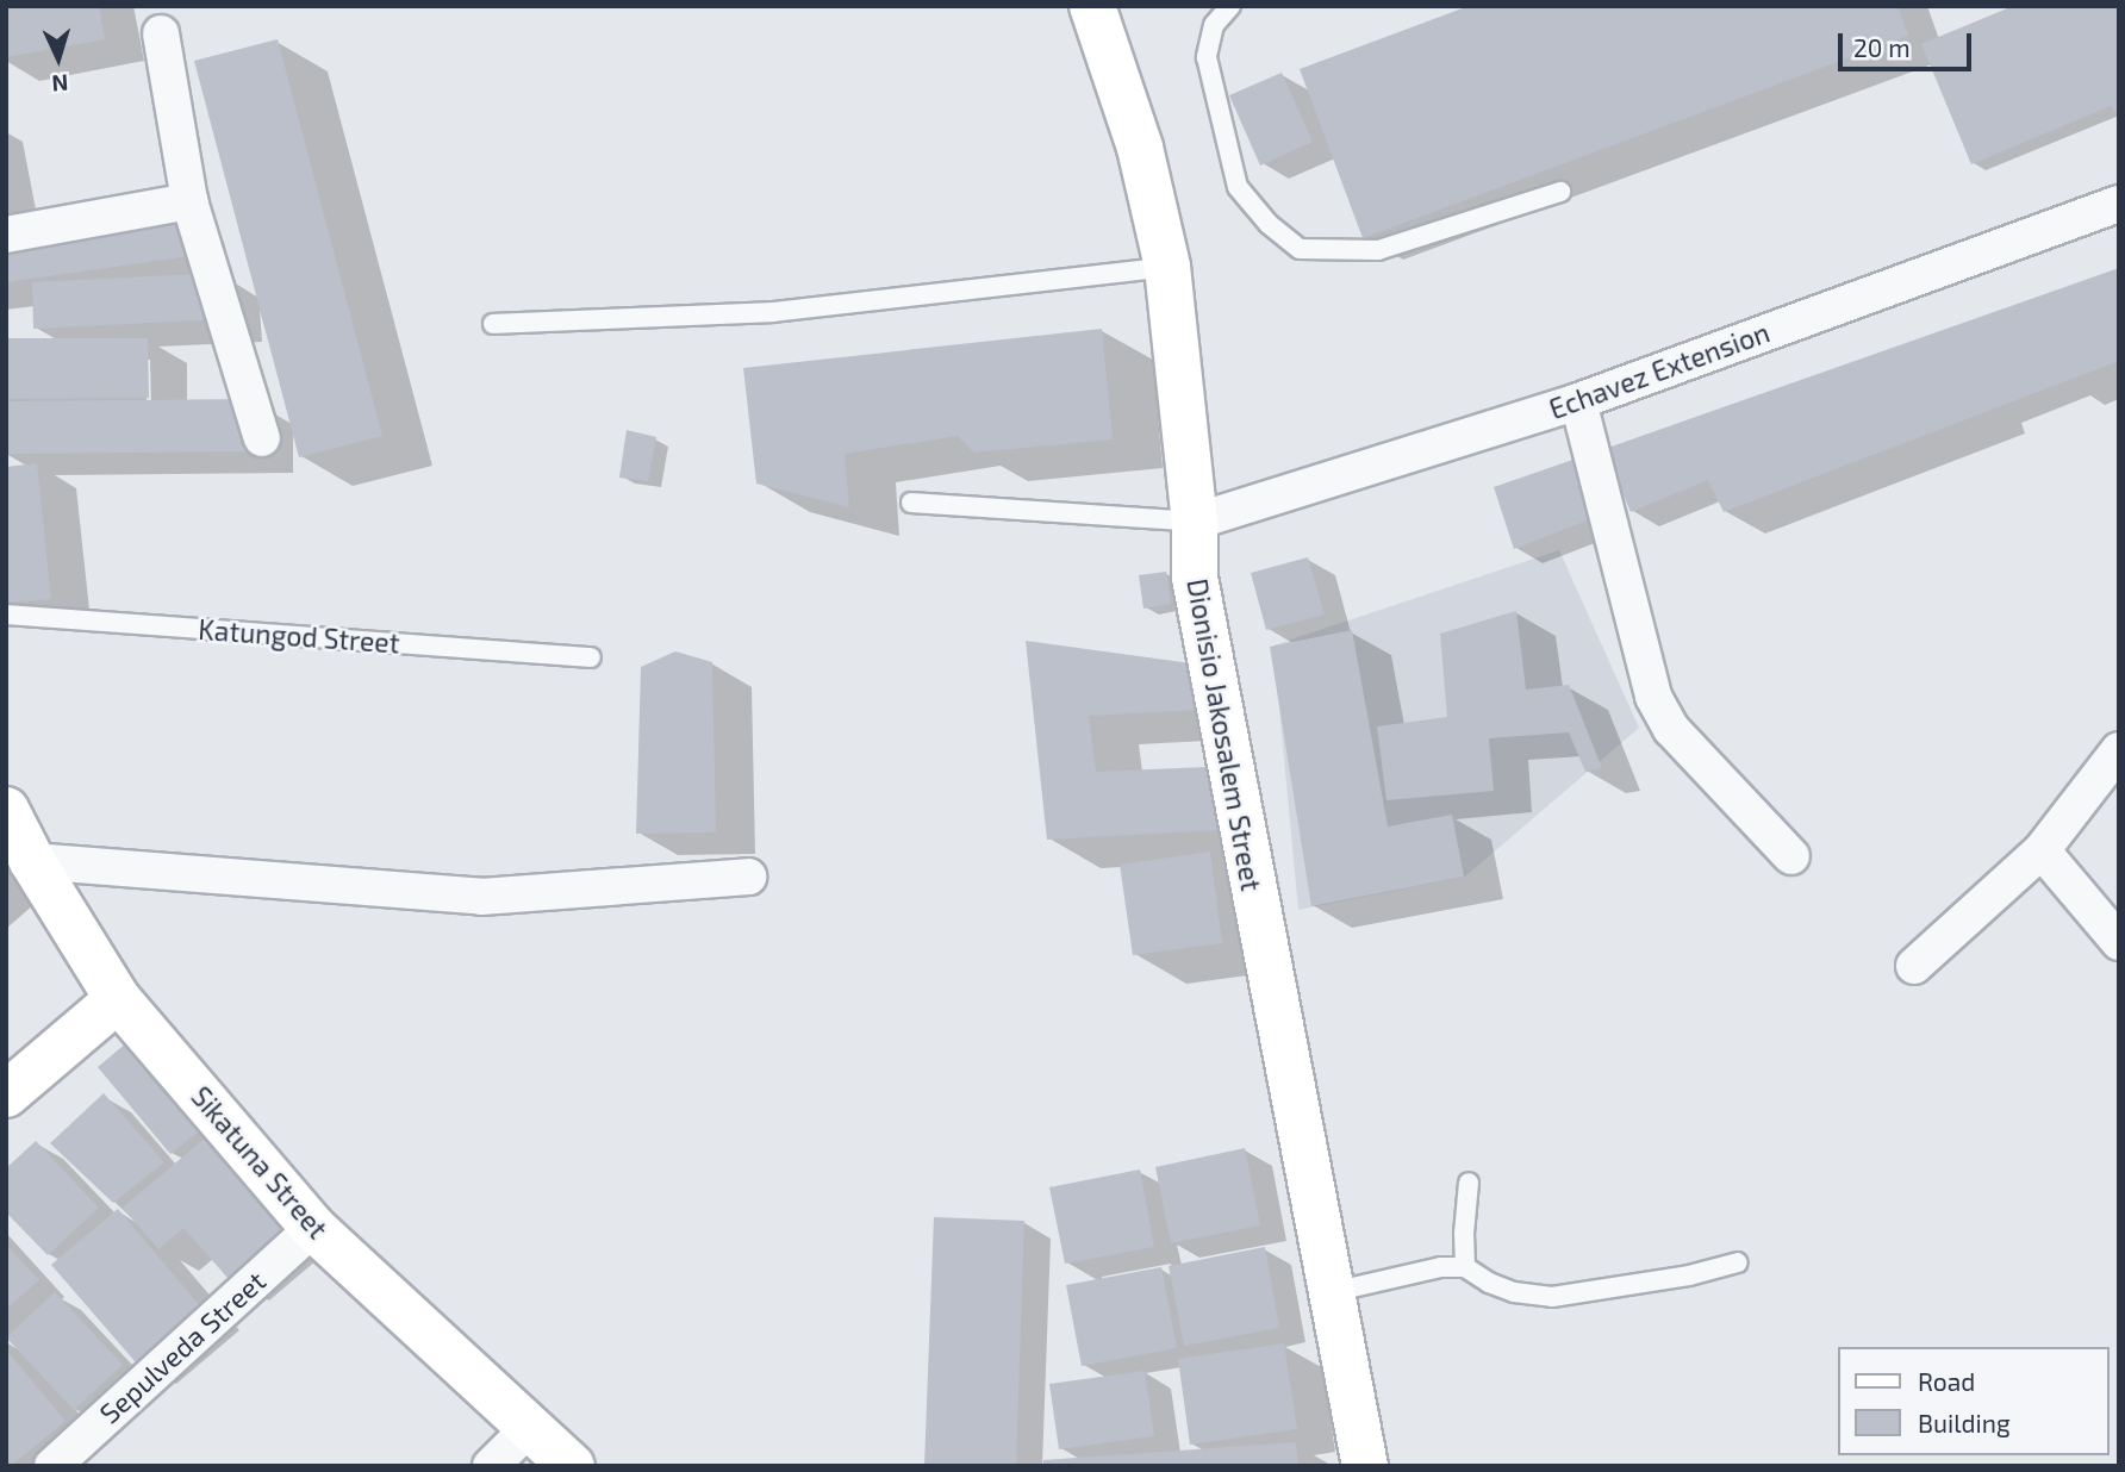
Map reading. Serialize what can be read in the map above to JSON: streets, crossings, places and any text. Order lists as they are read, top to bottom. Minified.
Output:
{"streets":{"street":["Echavez Extension","Dionisio Jakosalem Street","Sikatuna Street","Sepulveda Street"],"lane":["Katungod Street"]},"crossings":[["Echavez Extension","Dionisio Jakosalem Street"],["Sikatuna Street","Sepulveda Street"]],"legend":["Road","Building"],"scale_bar":"20 m","north":"bottom"}
